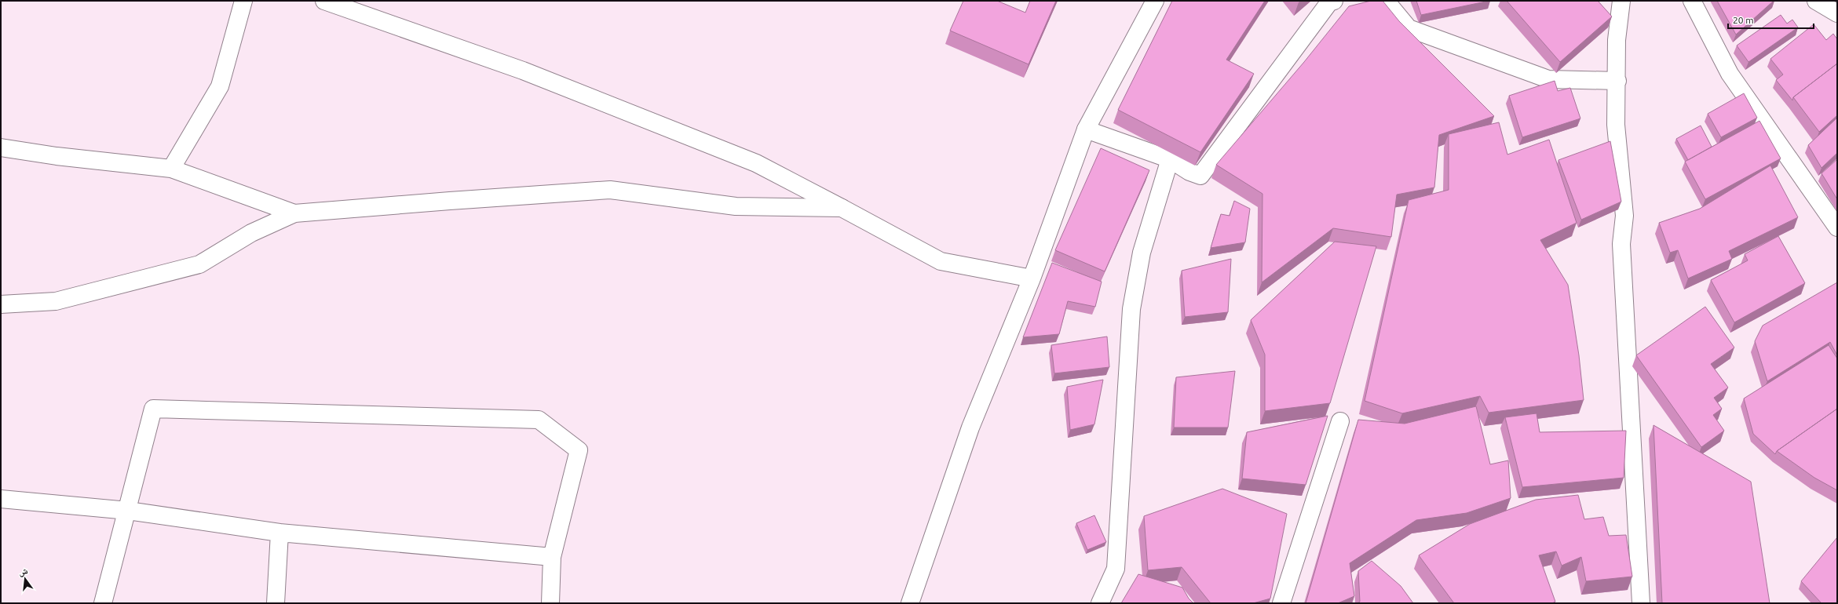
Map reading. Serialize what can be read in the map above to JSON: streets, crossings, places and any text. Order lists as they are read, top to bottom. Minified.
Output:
{"scale_bar":"20 m","north":"top"}
